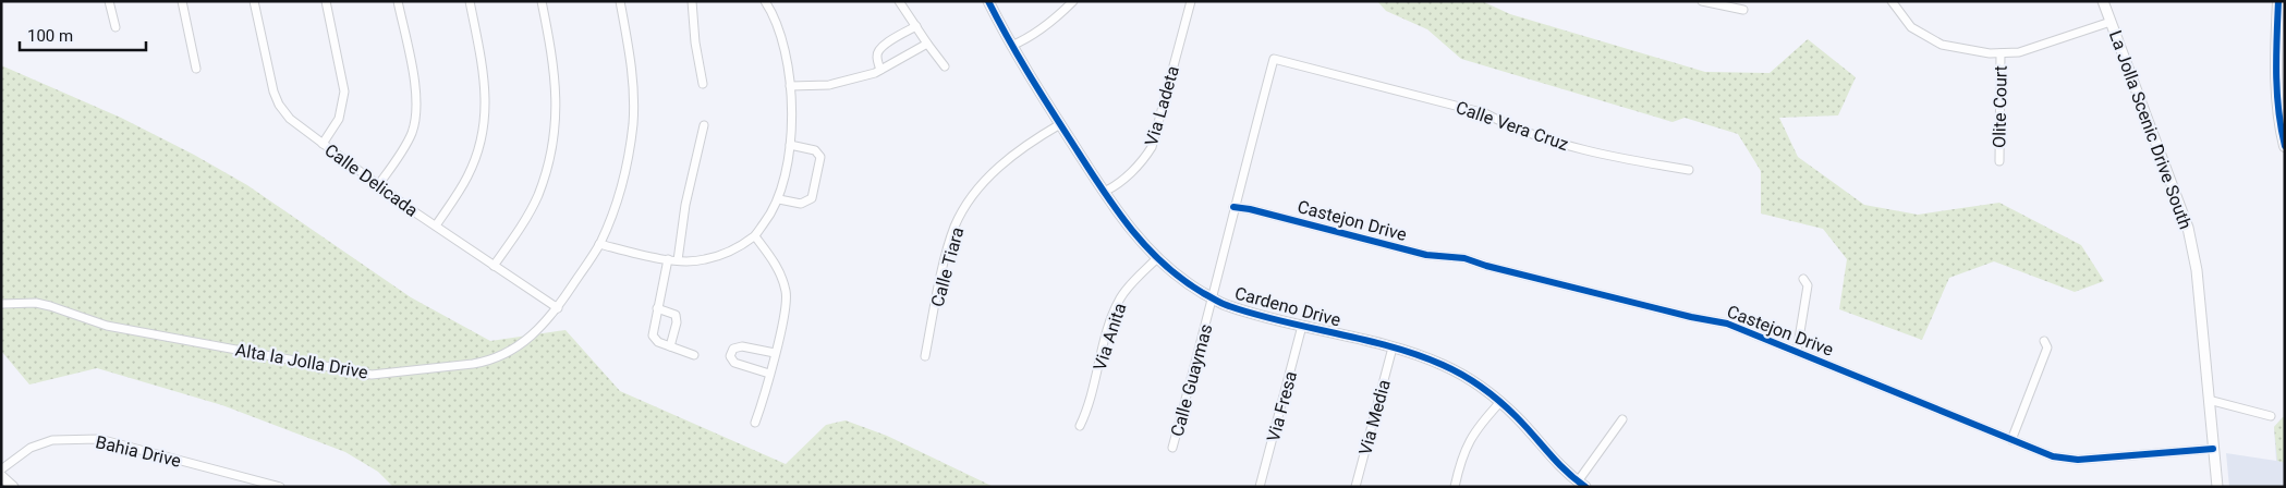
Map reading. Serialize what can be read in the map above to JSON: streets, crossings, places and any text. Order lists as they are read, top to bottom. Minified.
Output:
{"streets":{"street":["Via Ladeta","Olite Court","Calle Vera Cruz","La Jolla Scenic Drive South","Calle Delicada","Castejon Drive","Calle Tiara","Cardeno Drive","Via Anita","Alta la Jolla Drive","Calle Guaymas","Via Fresa","Via Media","Bahia Drive"]},"crossings":[["Via Ladeta","Cardeno Drive"],["Calle Vera Cruz","Calle Guaymas"],["La Jolla Scenic Drive South","Castejon Drive"],["Calle Delicada","Alta la Jolla Drive"],["Castejon Drive","Calle Guaymas"],["Calle Tiara","Cardeno Drive"],["Cardeno Drive","Via Anita"],["Cardeno Drive","Calle Guaymas"],["Cardeno Drive","Via Fresa"],["Cardeno Drive","Via Media"]],"scale_bar":"100 m"}
